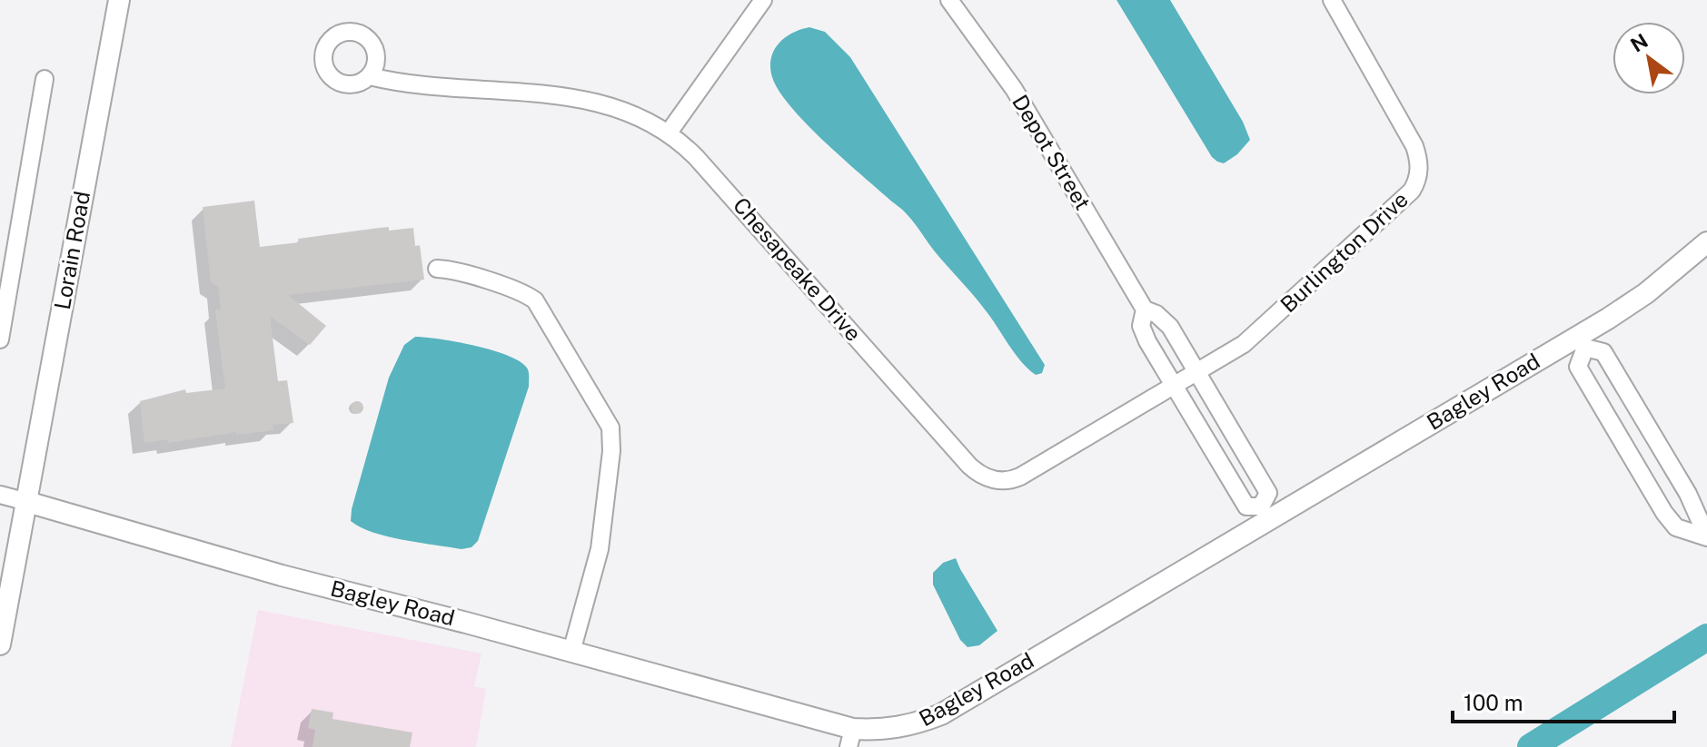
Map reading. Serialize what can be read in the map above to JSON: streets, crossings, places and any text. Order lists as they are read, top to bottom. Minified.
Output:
{"streets":{"street":["Depot Street","Lorain Road","Burlington Drive","Chesapeake Drive","Bagley Road"]},"crossings":[["Depot Street","Burlington Drive"],["Depot Street","Chesapeake Drive"],["Depot Street","Bagley Road"],["Lorain Road","Bagley Road"],["Burlington Drive","Chesapeake Drive"]],"scale_bar":"100 m","north":"top left"}
